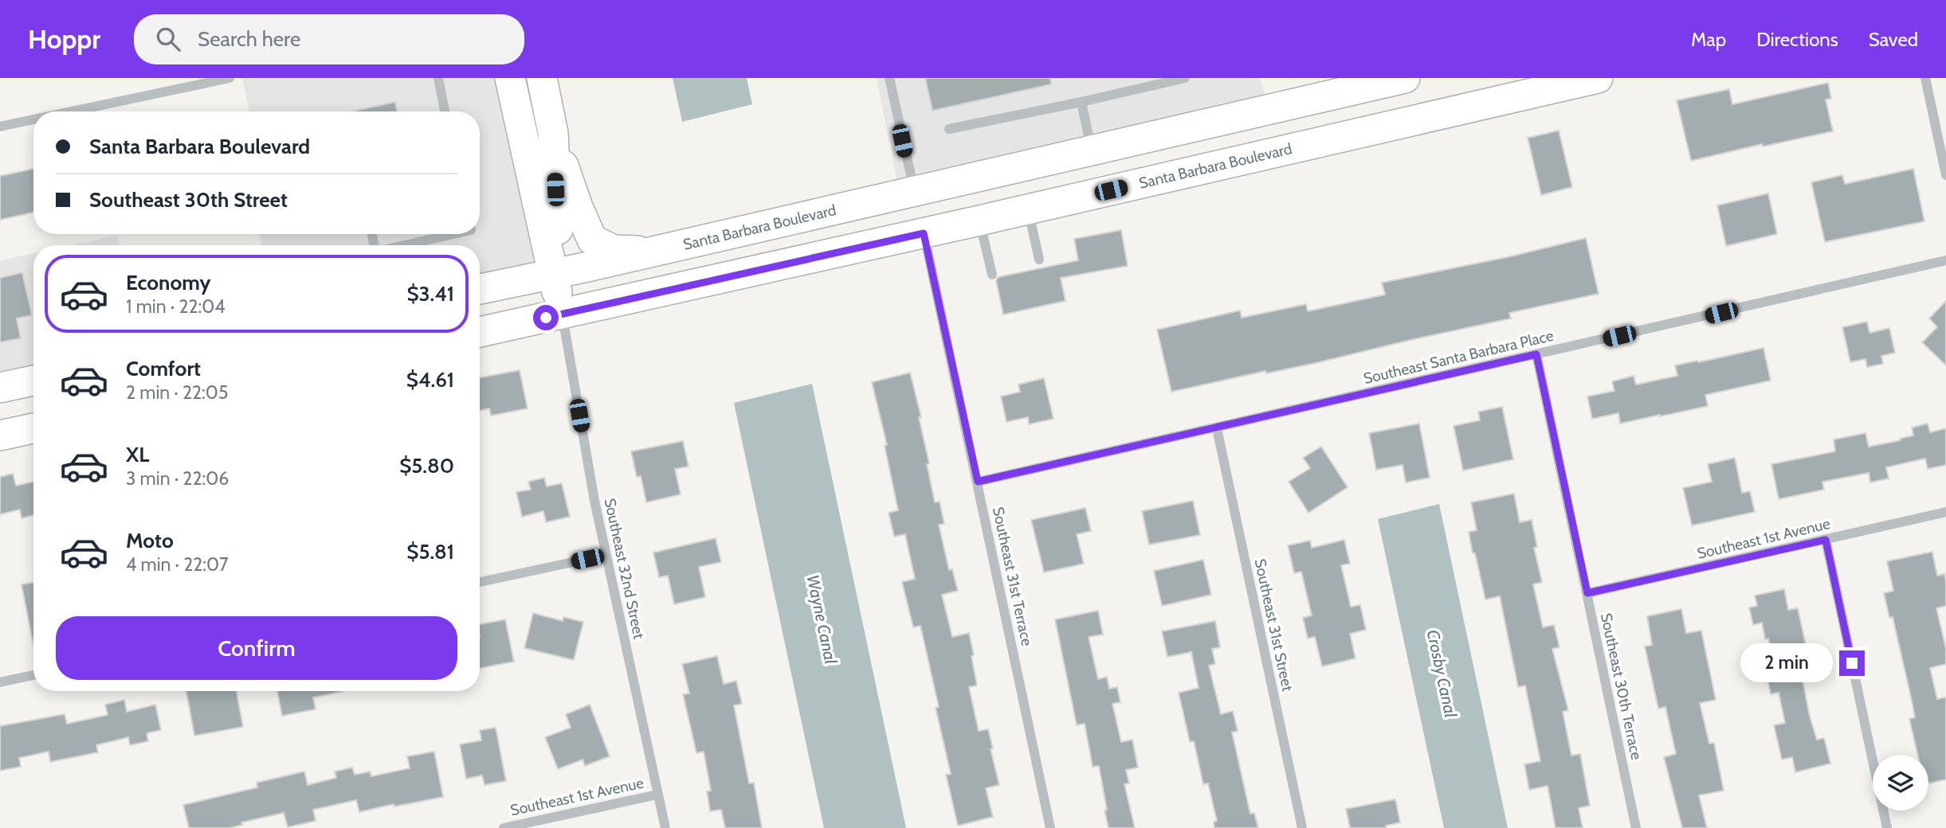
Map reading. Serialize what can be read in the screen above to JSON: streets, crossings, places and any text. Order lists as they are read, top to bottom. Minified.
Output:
{"streets":{"main road":["Santa Barbara Boulevard"],"street":["Southeast Santa Barbara Place","Southeast 1st Avenue","Southeast 32nd Street","Southeast 31st Terrace","Southeast 31st Street","Southeast 30th Terrace"]},"crossings":[["Santa Barbara Boulevard","Southeast 32nd Street"],["Santa Barbara Boulevard","Southeast 31st Terrace"],["Southeast Santa Barbara Place","Southeast 31st Terrace"],["Southeast Santa Barbara Place","Southeast 31st Street"],["Southeast Santa Barbara Place","Southeast 30th Terrace"],["Southeast 1st Avenue","Southeast 32nd Street"],["Southeast 1st Avenue","Southeast 30th Terrace"]],"water":["Wayne Canal","Crosby Canal"],"page":{"header":"Hoppr","search":"Search here","nav":["Map","Directions","Saved"],"banner":["Santa Barbara Boulevard","Southeast 30th Street"],"list":[{"name":"Economy","note":"1 min · 22:04","value":"$3.41"},{"name":"Comfort","note":"2 min · 22:05","value":"$4.61"},{"name":"XL","note":"3 min · 22:06","value":"$5.80"},{"name":"Moto","note":"4 min · 22:07","value":"$5.81"}],"buttons":"Confirm","bubble":"2 min"}}
